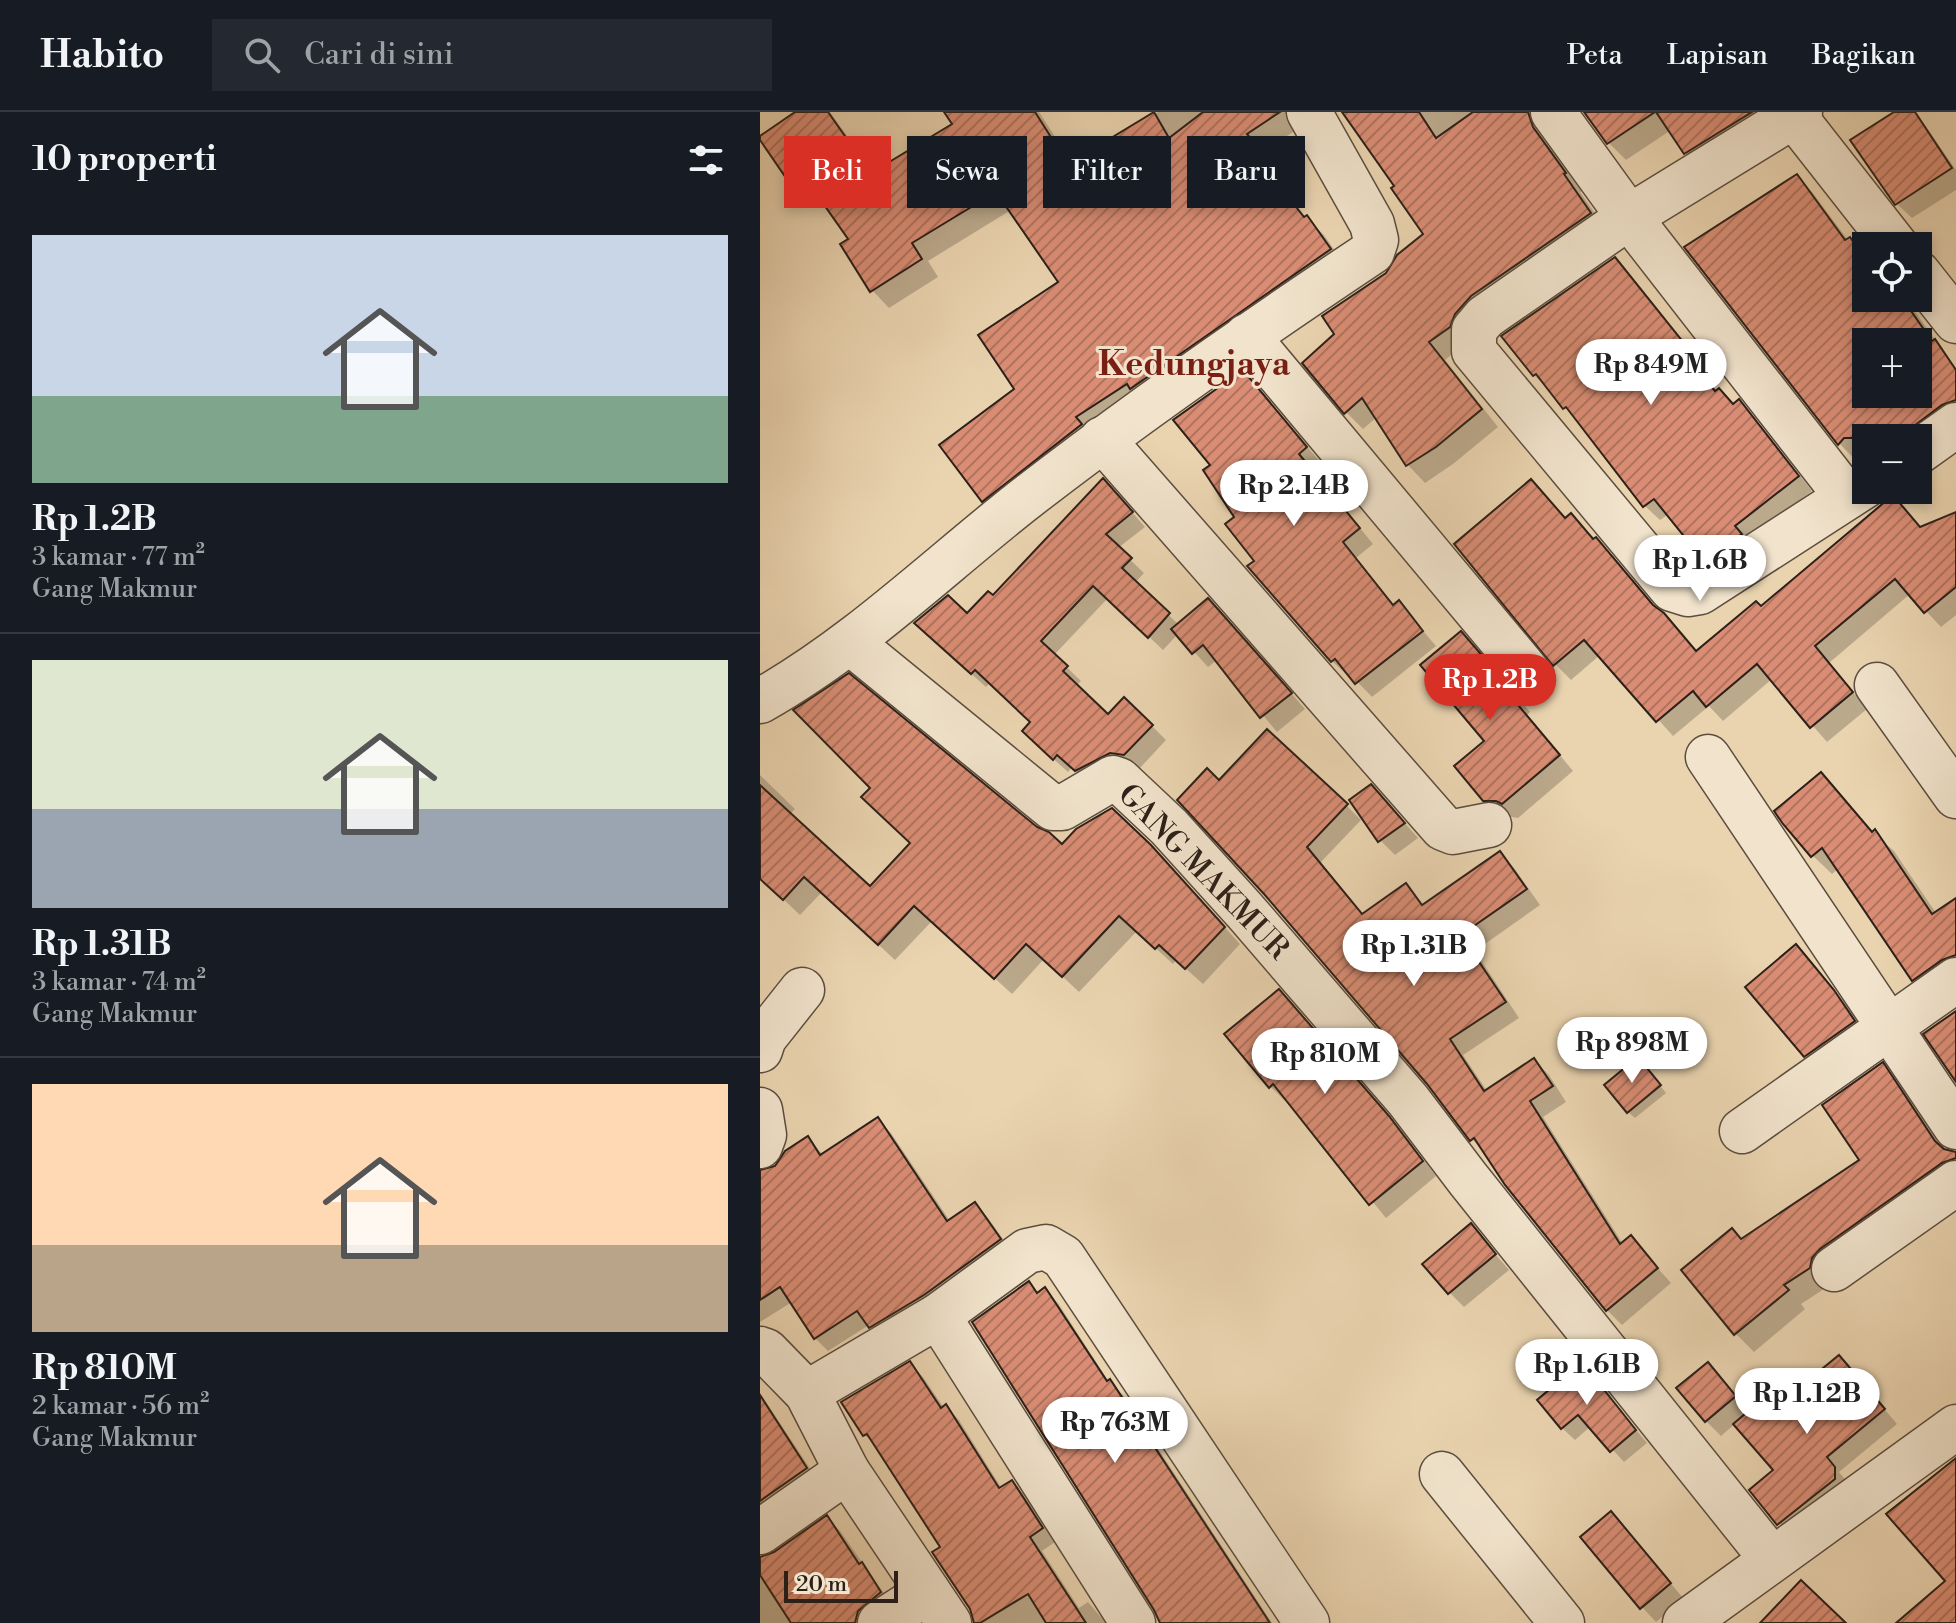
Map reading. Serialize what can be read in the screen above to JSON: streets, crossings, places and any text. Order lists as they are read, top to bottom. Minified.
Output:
{"streets":{"street":["GANG MAKMUR"]},"districts":["Kedungjaya"],"scale_bar":"20 m","page":{"header":"Habito","search":"Cari di sini","nav":["Peta","Lapisan","Bagikan"],"heading":"10 properti","chip":["Beli","Sewa","Filter","Baru"],"list":[{"name":"Rp 1.2B","note":"3 kamar · 77 m² · Gang Makmur"},{"name":"Rp 1.31B","note":"3 kamar · 74 m² · Gang Makmur"},{"name":"Rp 810M","note":"2 kamar · 56 m² · Gang Makmur"}],"map_buttons":["+","−"],"price":["Rp 849M","Rp 2.14B","Rp 1.6B","Rp 1.2B","Rp 1.31B","Rp 898M","Rp 810M","Rp 1.61B","Rp 1.12B","Rp 763M"],"scale":"20 m"}}
